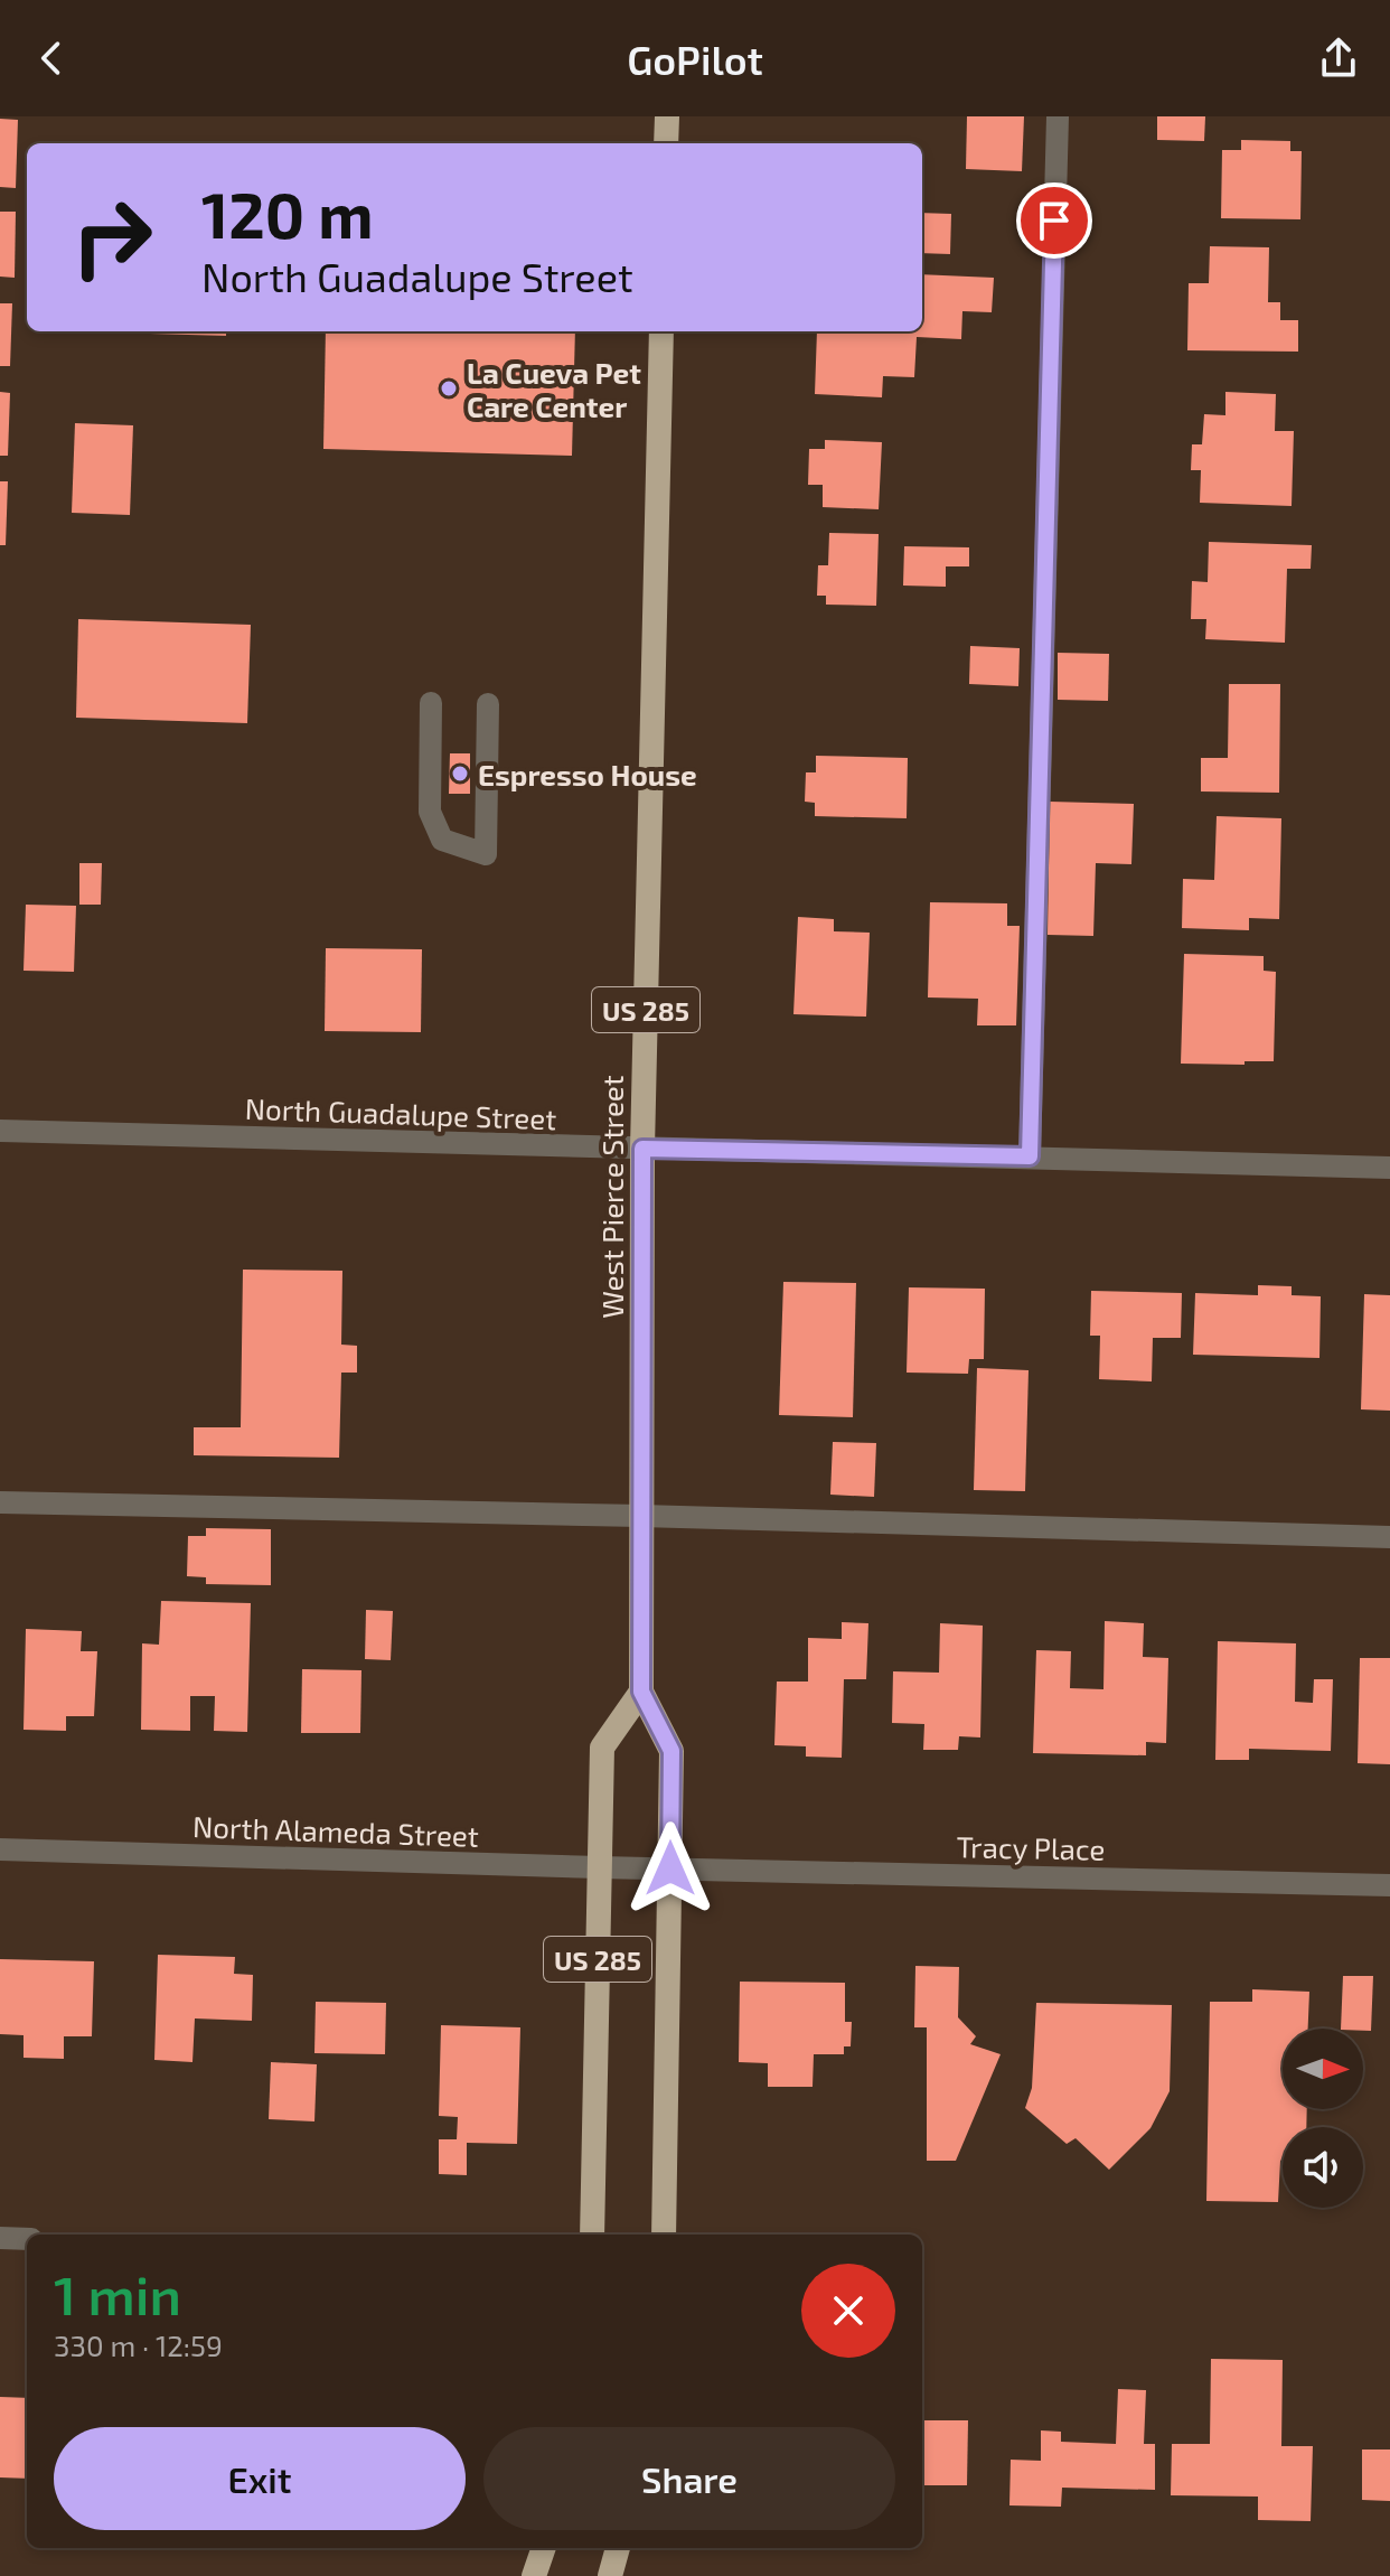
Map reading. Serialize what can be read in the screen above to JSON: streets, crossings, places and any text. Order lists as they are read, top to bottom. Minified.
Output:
{"streets":{"highway":["US 285","West Pierce Street"],"street":["North Guadalupe Street","North Alameda Street","Tracy Place"]},"crossings":[["US 285","West Pierce Street"],["US 285","North Alameda Street"],["North Guadalupe Street","West Pierce Street"],["West Pierce Street","North Alameda Street"],["West Pierce Street","Tracy Place"],["North Alameda Street","Tracy Place"]],"places":["La Cueva Pet Care Center","Espresso House"],"north":"right","page":{"header":"GoPilot","turn":["120 m","North Guadalupe Street"],"heading":["1 min","330 m · 12:59"],"buttons":["Exit","Share"]}}
